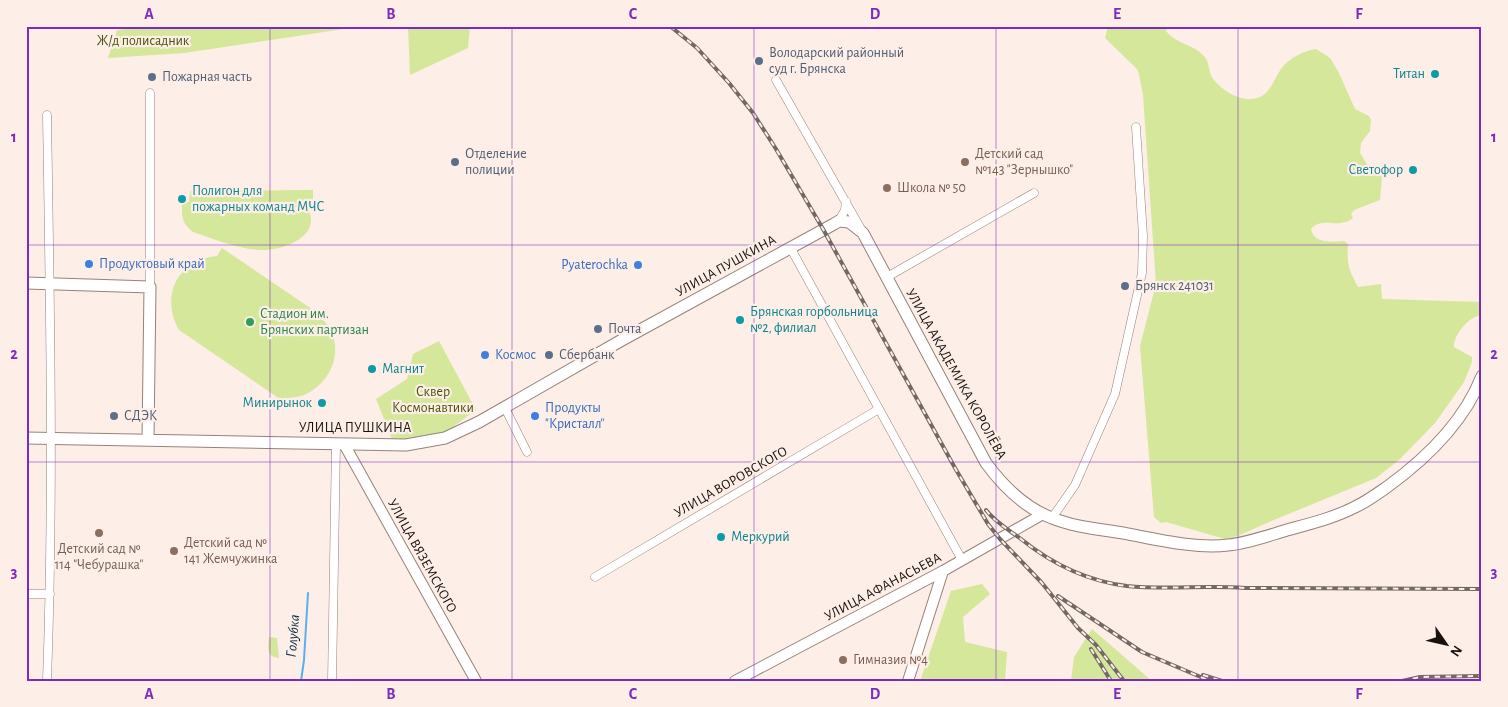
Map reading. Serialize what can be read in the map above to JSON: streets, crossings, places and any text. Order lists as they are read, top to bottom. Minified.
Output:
{"streets":{"main road":["УЛИЦА ПУШКИНА","УЛИЦА АКАДЕМИКА КОРОЛЁВА"],"street":["УЛИЦА ВОРОВСКОГО","УЛИЦА ВЯЗЕМСКОГО","УЛИЦА АФАНАСЬЕВА"]},"crossings":[["УЛИЦА ПУШКИНА","УЛИЦА ВЯЗЕМСКОГО"],["УЛИЦА АКАДЕМИКА КОРОЛЁВА","УЛИЦА АФАНАСЬЕВА"]],"water":["Голубка"],"parks":["Ж/д полисадник","Сквер Космонавтики"],"places":["Володарский районный суд г. Брянска","Титан","Пожарная часть","Отделение полиции","Детский сад №143 \"Зернышко\"","Светофор","Школа № 50","Полигон для пожарных команд МЧС","Продуктовый край","Pyaterochka","Брянск 241031","Брянская горбольница №2, филиал","Стадион им. Брянских партизан","Почта","Космос","Сбербанк","Магнит","Минирынок","СДЭК","Продукты \"Кристалл\"","Детский сад № 114 \"Чебурашка\"","Меркурий","Детский сад № 141 Жемчужинка","Гимназия №4"],"north":"bottom right","grid":{"columns":["A","B","C","D","E","F"],"rows":["1","2","3"]}}
